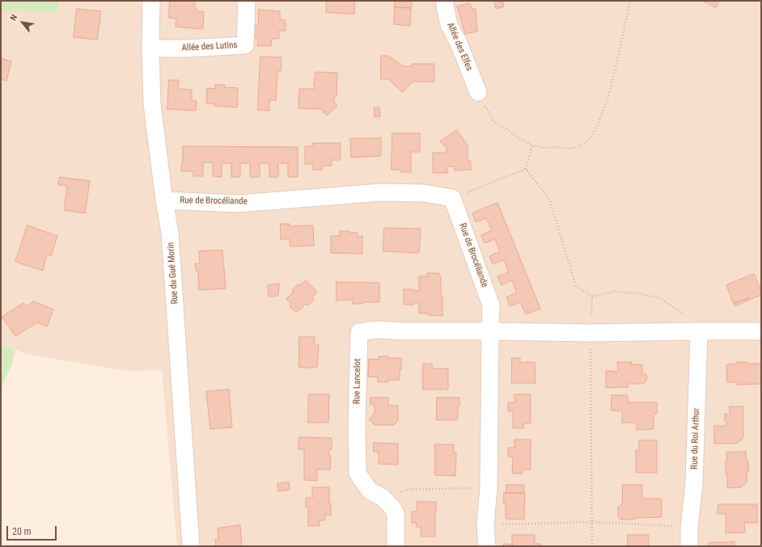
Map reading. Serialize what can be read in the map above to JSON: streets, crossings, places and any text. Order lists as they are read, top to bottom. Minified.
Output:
{"streets":{"street":["Allée des Lutins","Allée des Elfes","Rue de Brocéliande","Rue du Gué Morin","Rue Lancelot","Rue du Roi Arthur"]},"crossings":[["Allée des Lutins","Rue du Gué Morin"],["Rue de Brocéliande","Rue du Gué Morin"],["Rue de Brocéliande","Rue Lancelot"]],"scale_bar":"20 m","north":"top left"}
